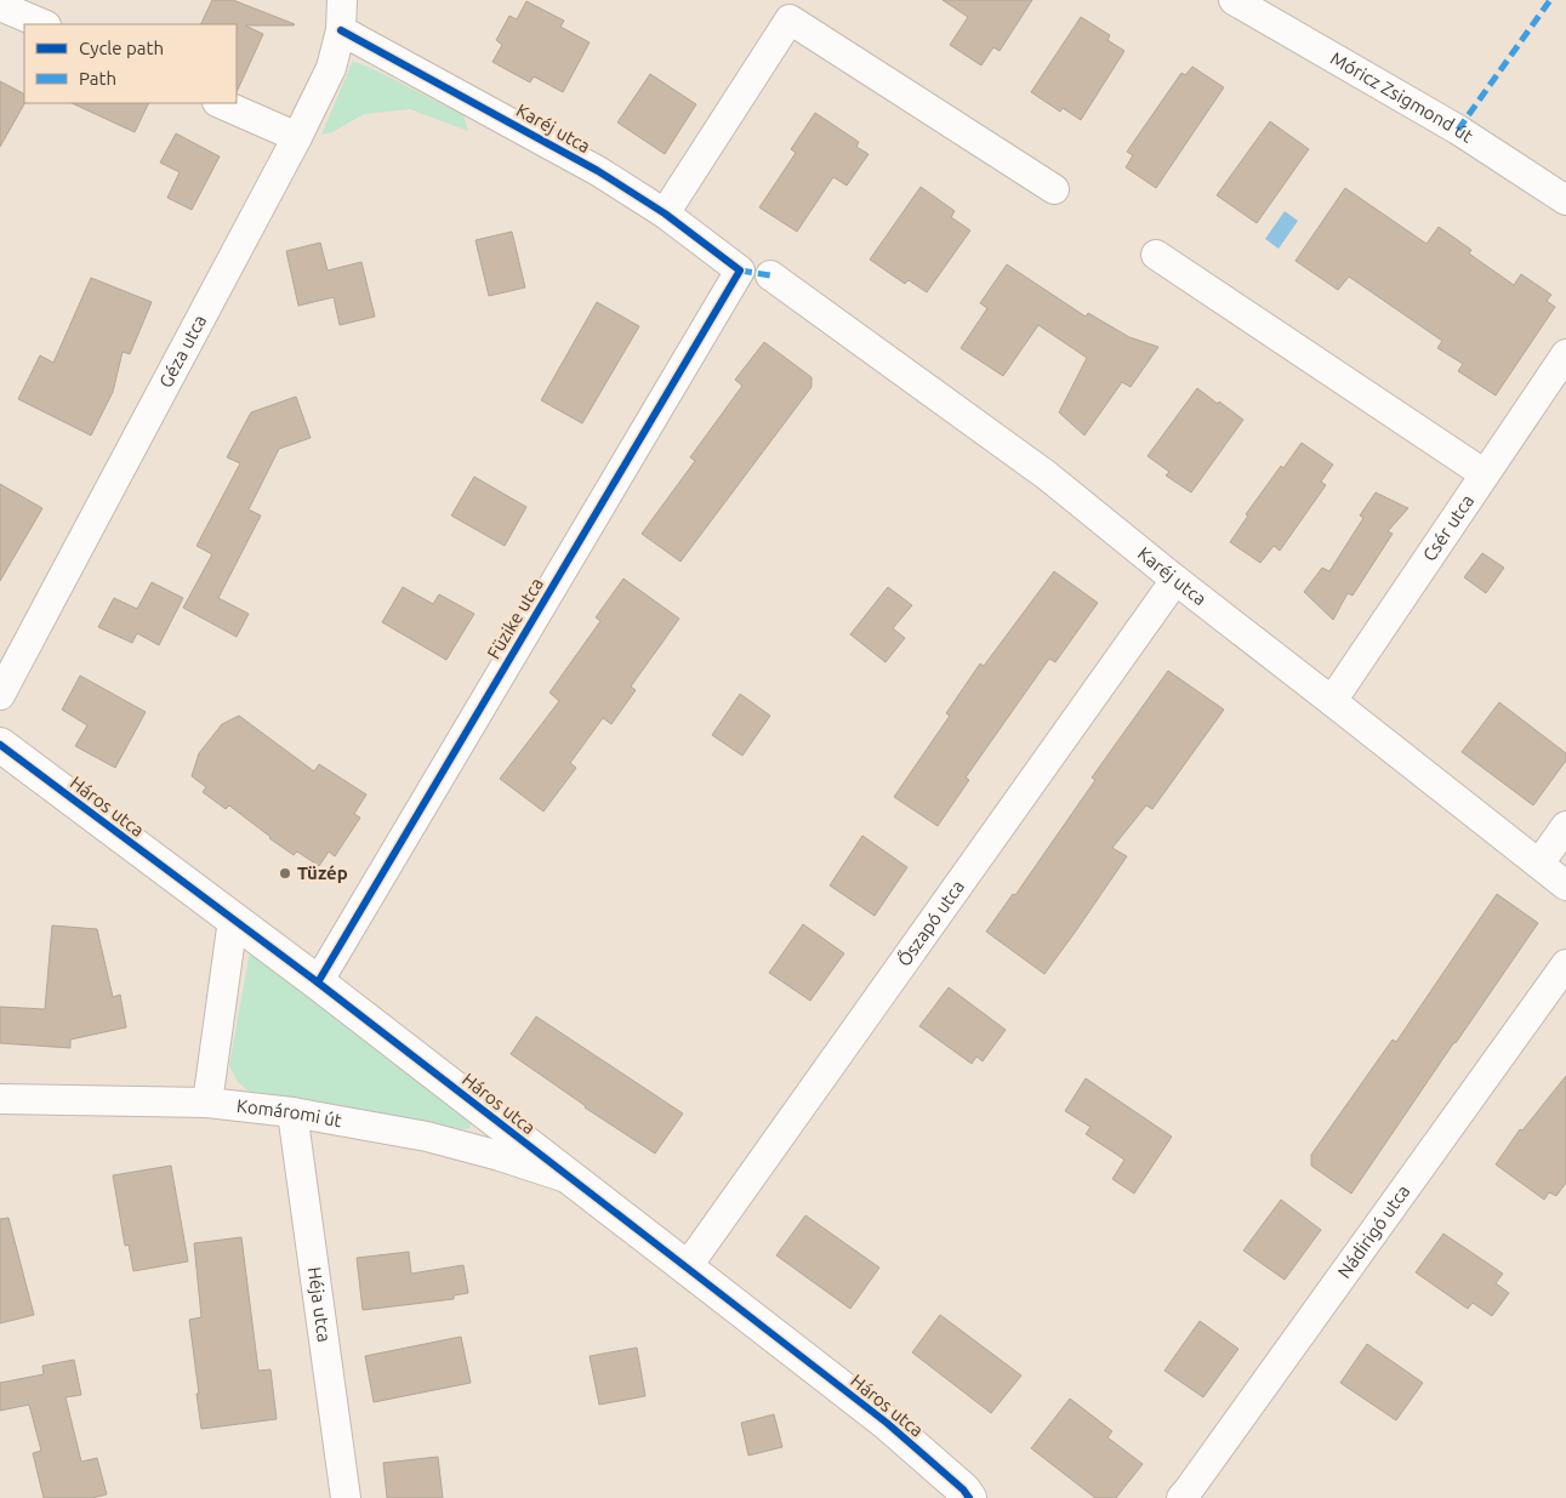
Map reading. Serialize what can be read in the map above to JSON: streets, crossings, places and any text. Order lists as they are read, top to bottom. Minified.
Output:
{"streets":{"street":["Móricz Zsigmond út","Karéj utca","Géza utca","Csér utca","Füzike utca","Háros utca","Őszapó utca","Komáromi út","Nádirigó utca","Héja utca"]},"crossings":[["Karéj utca","Géza utca"],["Karéj utca","Csér utca"],["Karéj utca","Füzike utca"],["Karéj utca","Őszapó utca"],["Füzike utca","Háros utca"],["Háros utca","Őszapó utca"],["Háros utca","Komáromi út"],["Komáromi út","Héja utca"]],"places":["Tüzép"],"legend":["Cycle path","Path"]}
